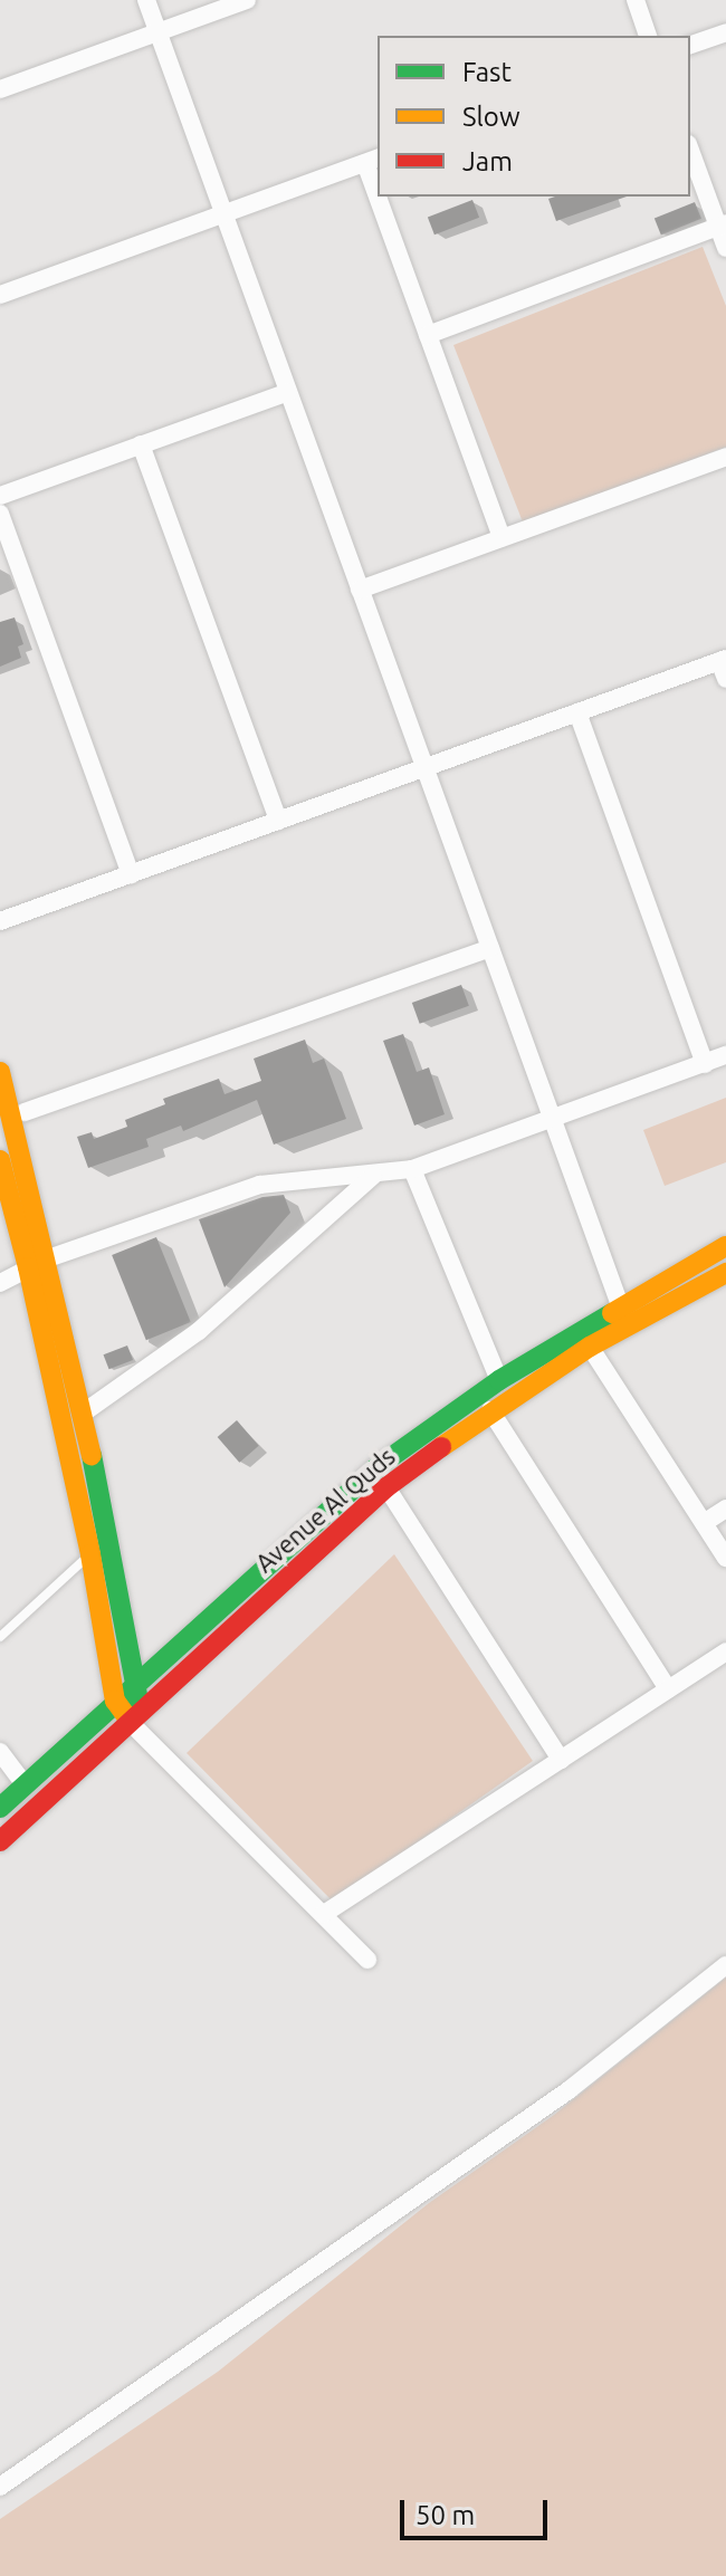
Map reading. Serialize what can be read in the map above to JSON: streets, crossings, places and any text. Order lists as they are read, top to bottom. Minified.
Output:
{"streets":{"main road":["Avenue Al Quds"]},"legend":["Fast","Slow","Jam"],"scale_bar":"50 m"}
